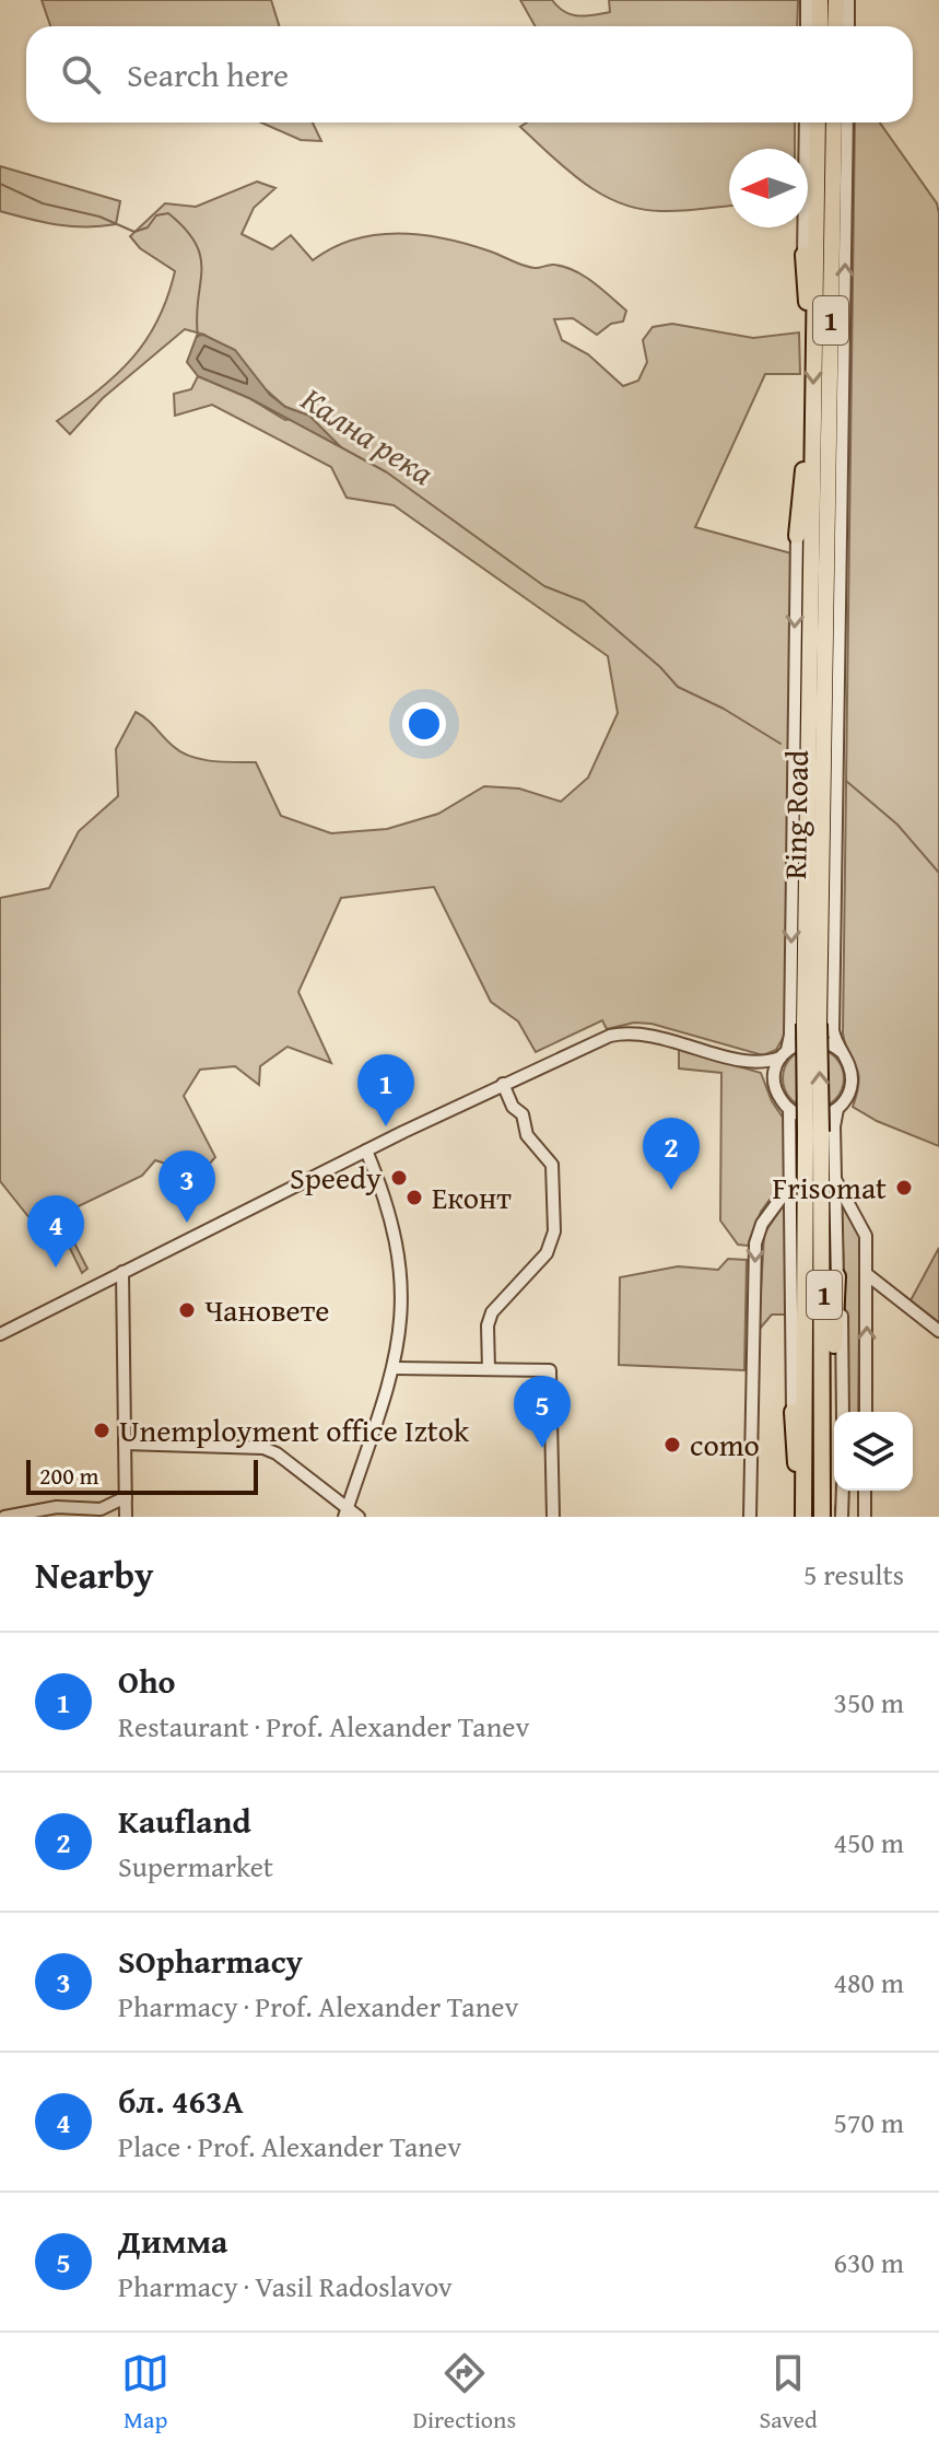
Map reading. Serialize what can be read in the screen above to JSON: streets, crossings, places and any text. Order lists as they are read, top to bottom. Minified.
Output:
{"streets":{"highway":["1","Ring Road"]},"water":["Кална река"],"places":["Speedy","Frisomat","Еконт","Чановете","Unemployment office Iztok","como"],"scale_bar":"200 m","north":"left","page":{"search":"Search here","pins":["1","2","3","4","5"],"scale":"200 m","heading":["Nearby","5 results"],"list":[{"mark":"1","name":"Oho","note":"Restaurant · Prof. Alexander Tanev","value":"350 m"},{"mark":"2","name":"Kaufland","note":"Supermarket","value":"450 m"},{"mark":"3","name":"SOpharmacy","note":"Pharmacy · Prof. Alexander Tanev","value":"480 m"},{"mark":"4","name":"бл. 463А","note":"Place · Prof. Alexander Tanev","value":"570 m"},{"mark":"5","name":"Димма","note":"Pharmacy · Vasil Radoslavov","value":"630 m"}],"nav":["Map","Directions","Saved"]}}
